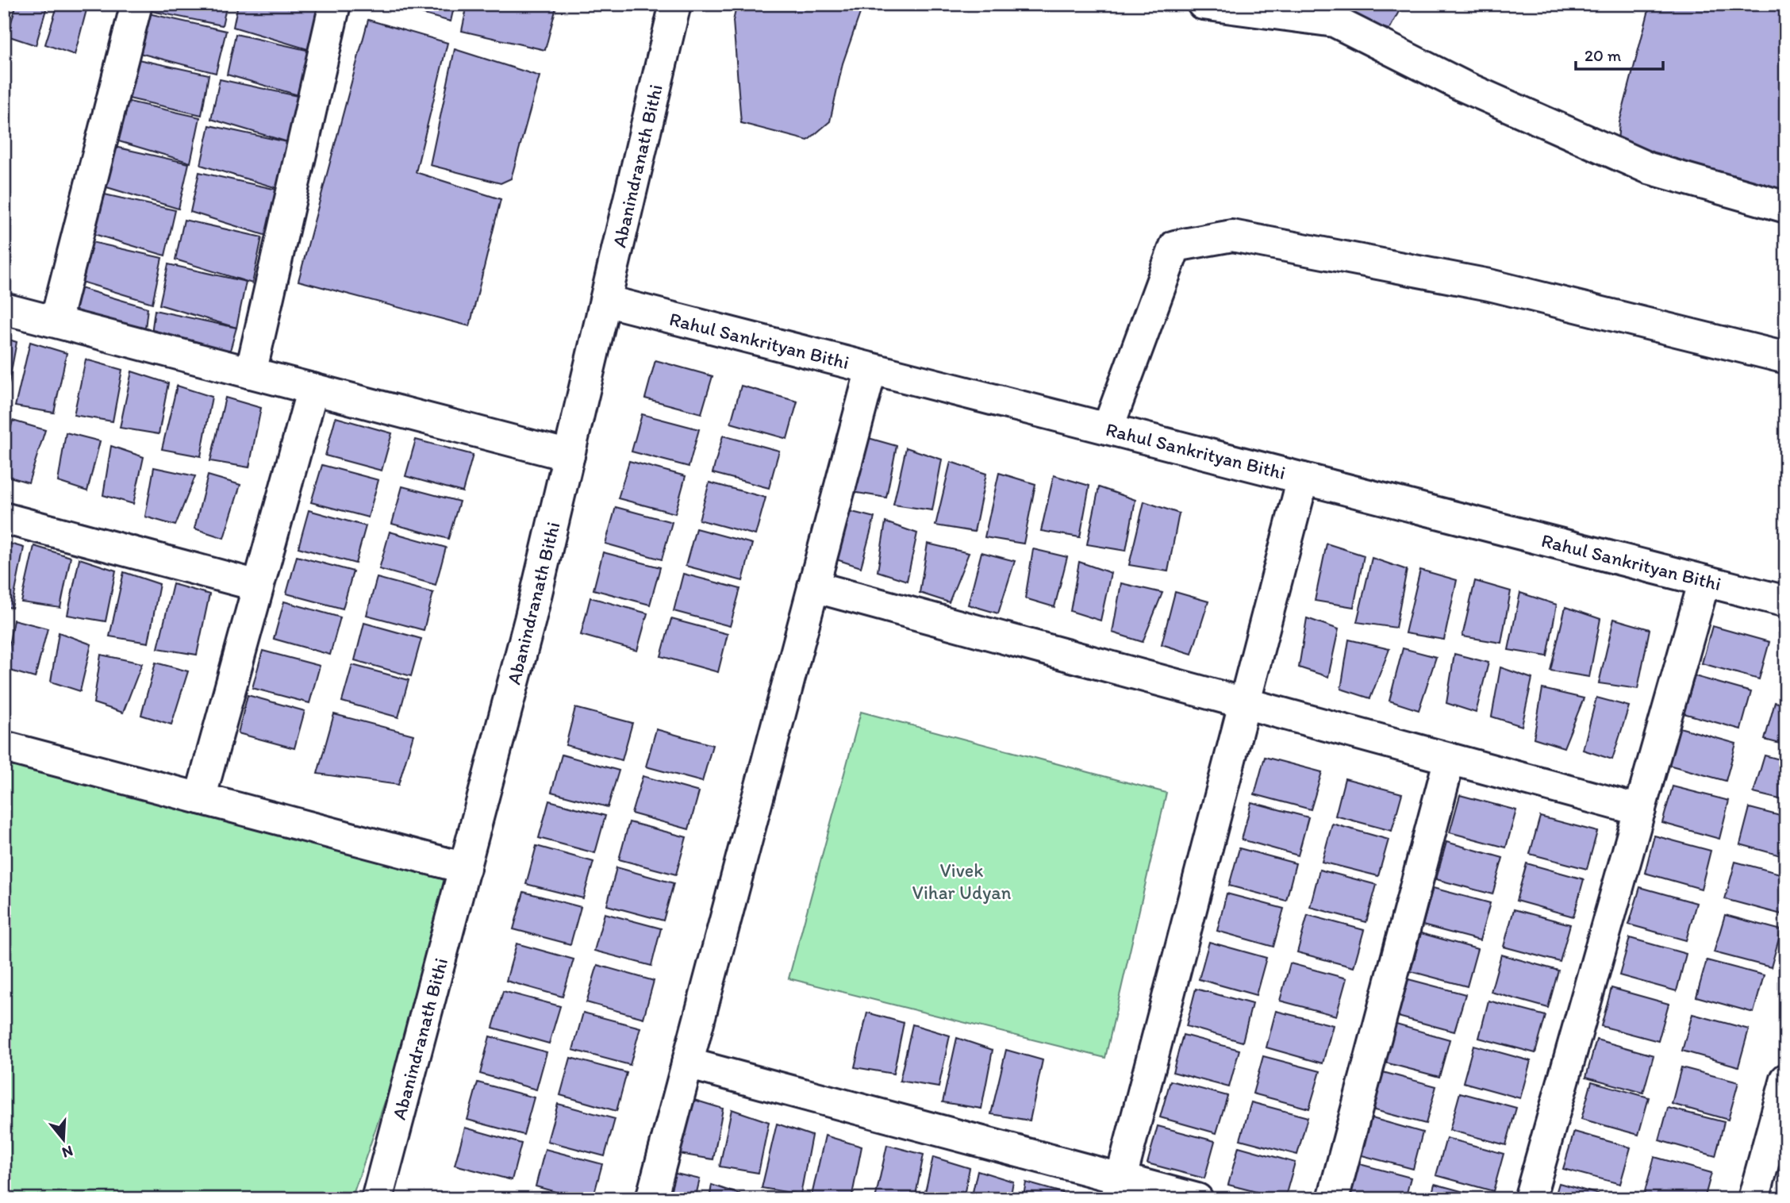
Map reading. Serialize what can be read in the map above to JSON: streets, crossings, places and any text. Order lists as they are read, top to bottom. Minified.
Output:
{"streets":{"street":["Abanindranath Bithi","Rahul Sankrityan Bithi"]},"crossings":[["Abanindranath Bithi","Rahul Sankrityan Bithi"]],"parks":["Vivek Vihar Udyan"],"scale_bar":"20 m","north":"bottom"}
